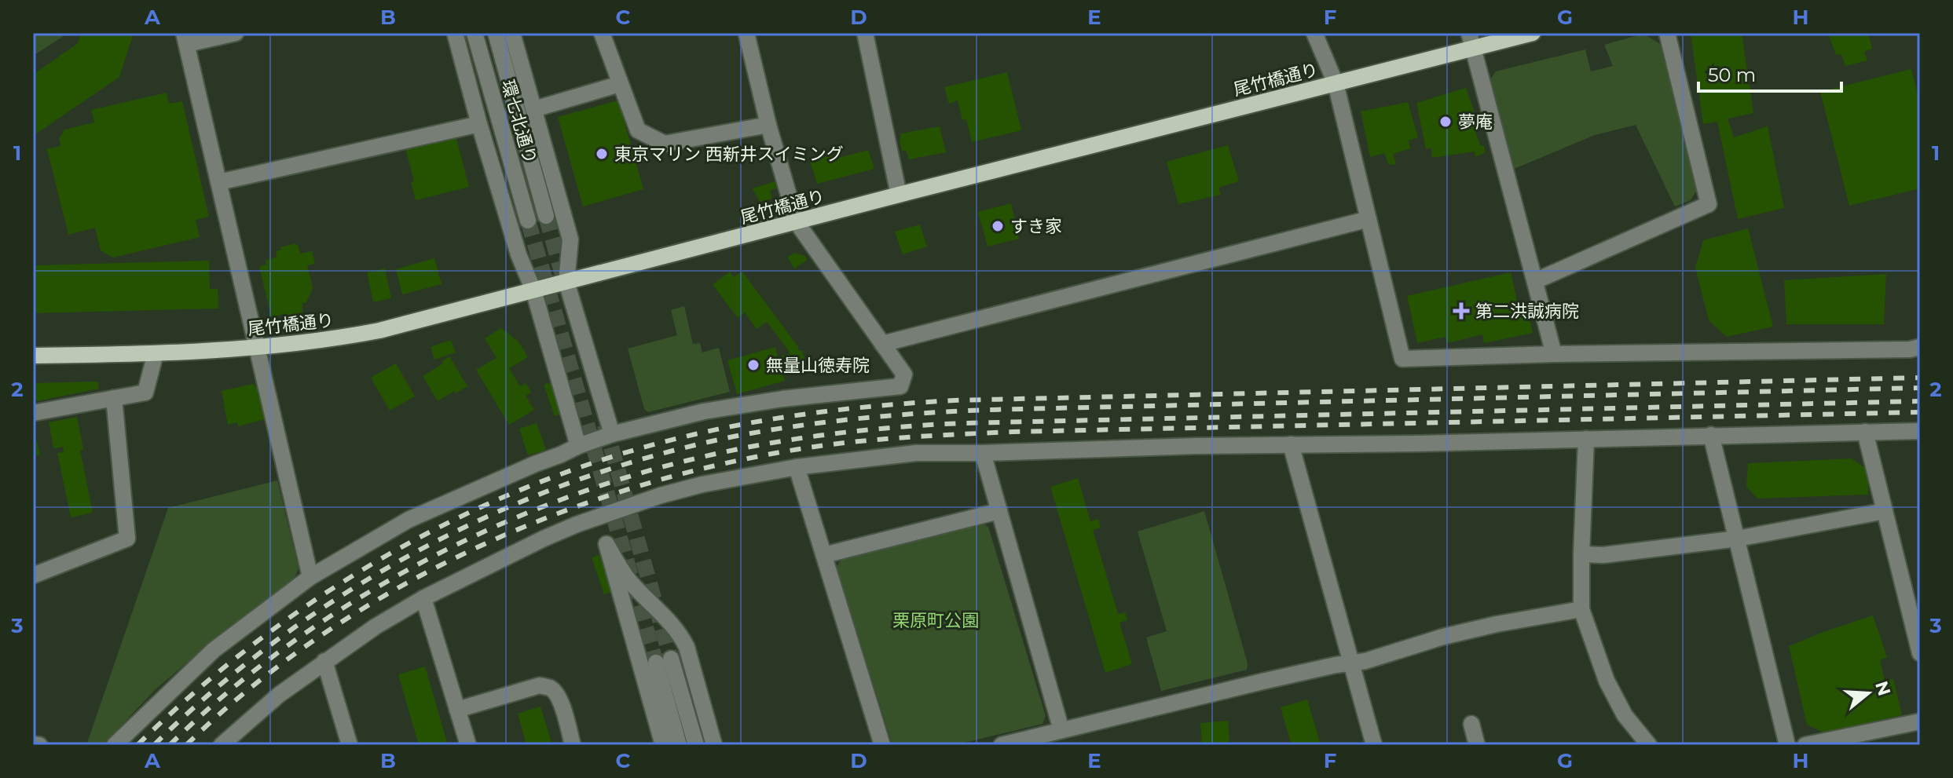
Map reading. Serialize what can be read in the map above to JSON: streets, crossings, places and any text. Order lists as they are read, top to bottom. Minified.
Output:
{"streets":{"main road":["尾竹橋通り"],"street":["環七北通り"]},"parks":["栗原町公園"],"places":{"other":["夢庵","東京マリン 西新井スイミング","すき家","無量山徳寿院"],"health":["第二洪誠病院"]},"scale_bar":"50 m","north":"right","grid":{"columns":["A","B","C","D","E","F","G","H"],"rows":["1","2","3"]}}
